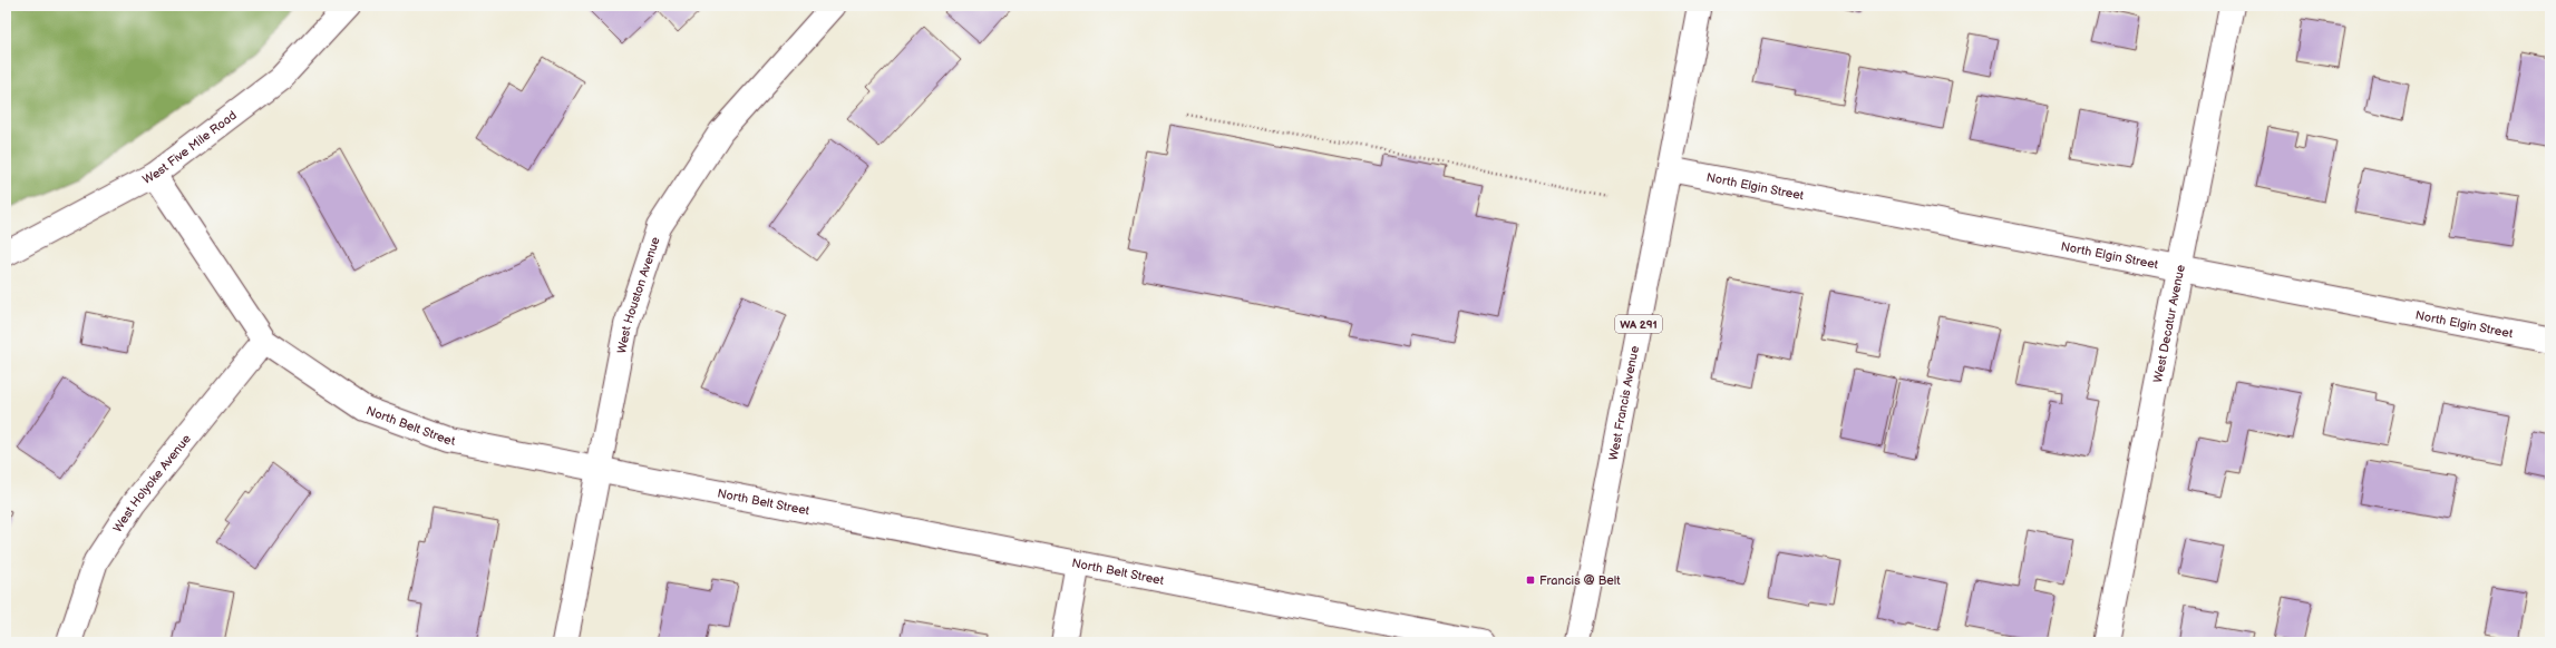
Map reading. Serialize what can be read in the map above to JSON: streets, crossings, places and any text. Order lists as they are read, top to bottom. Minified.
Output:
{"streets":{"street":["West Five Mile Road","North Elgin Street","West Houston Avenue","WA 291","West Decatur Avenue","West Francis Avenue","North Belt Street","West Holyoke Avenue"]},"crossings":[["West Five Mile Road","North Belt Street"],["North Elgin Street","West Decatur Avenue"],["North Elgin Street","West Francis Avenue"],["West Houston Avenue","North Belt Street"],["North Belt Street","West Holyoke Avenue"]],"places":{"transit":["Francis @ Belt"]}}
